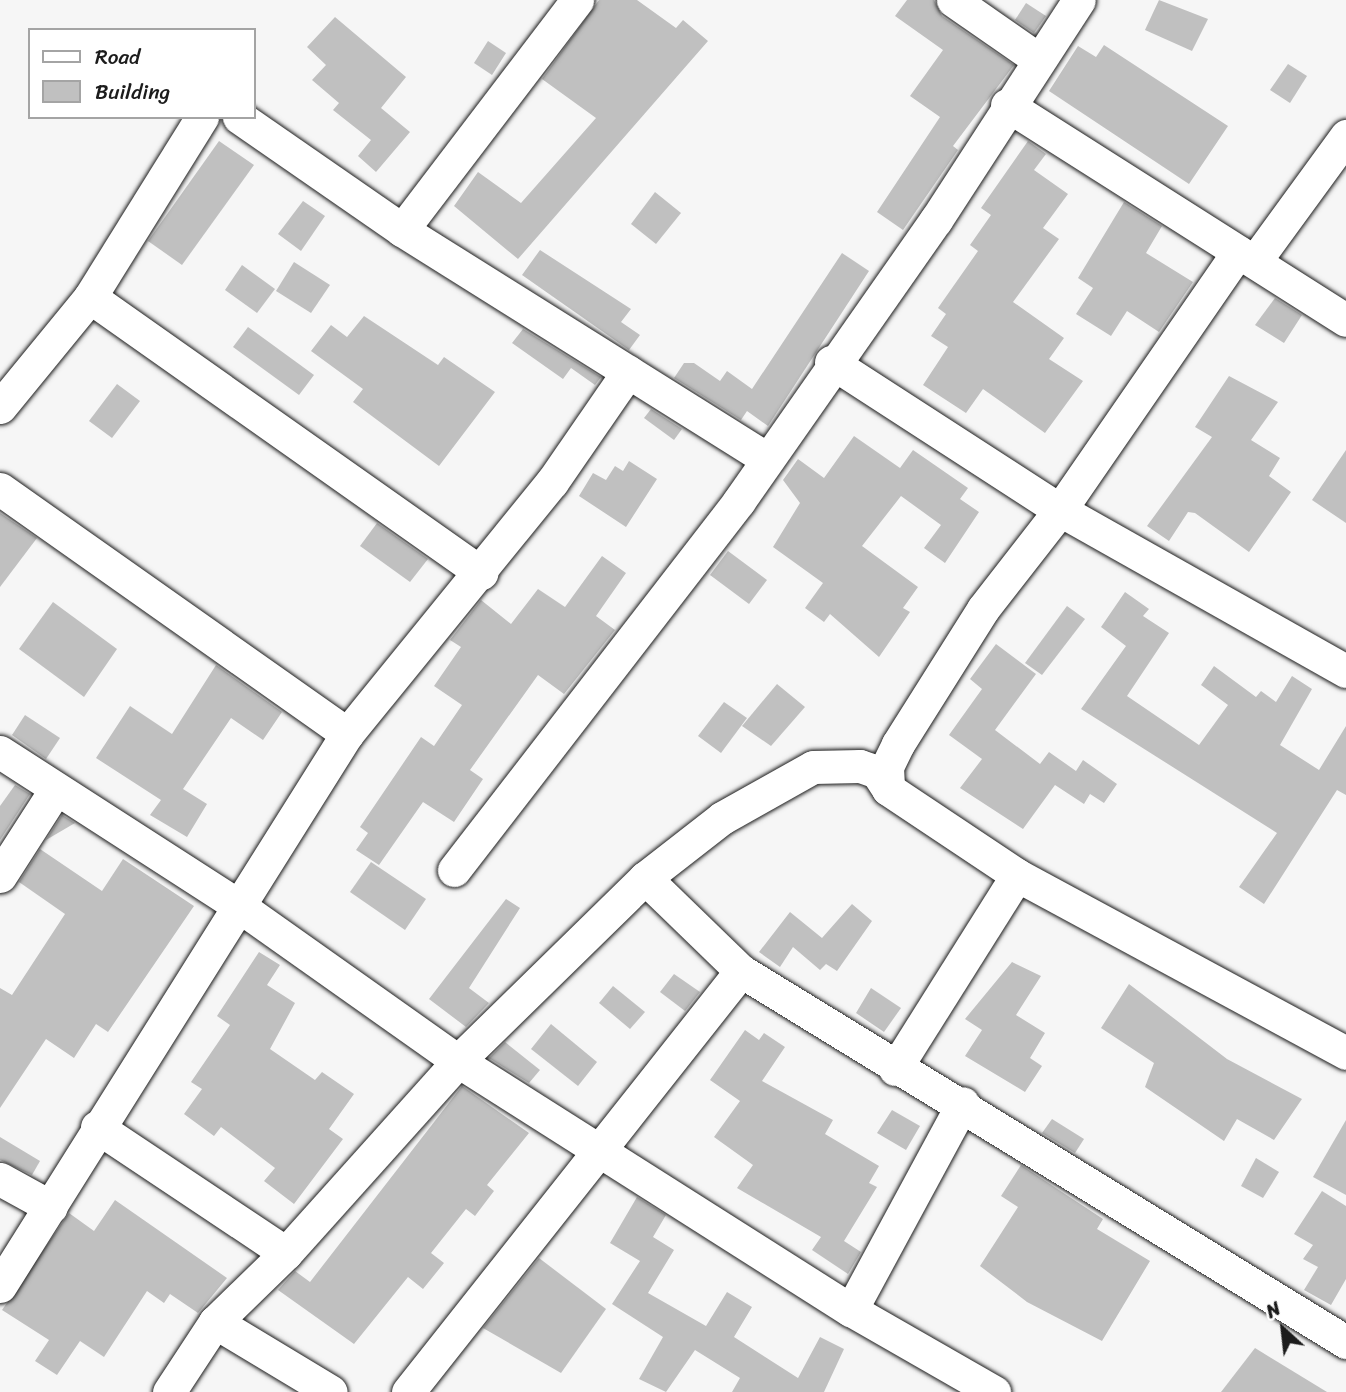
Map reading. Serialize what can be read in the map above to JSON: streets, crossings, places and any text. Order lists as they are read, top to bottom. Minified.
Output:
{"legend":["Road","Building"],"north":"top left"}
